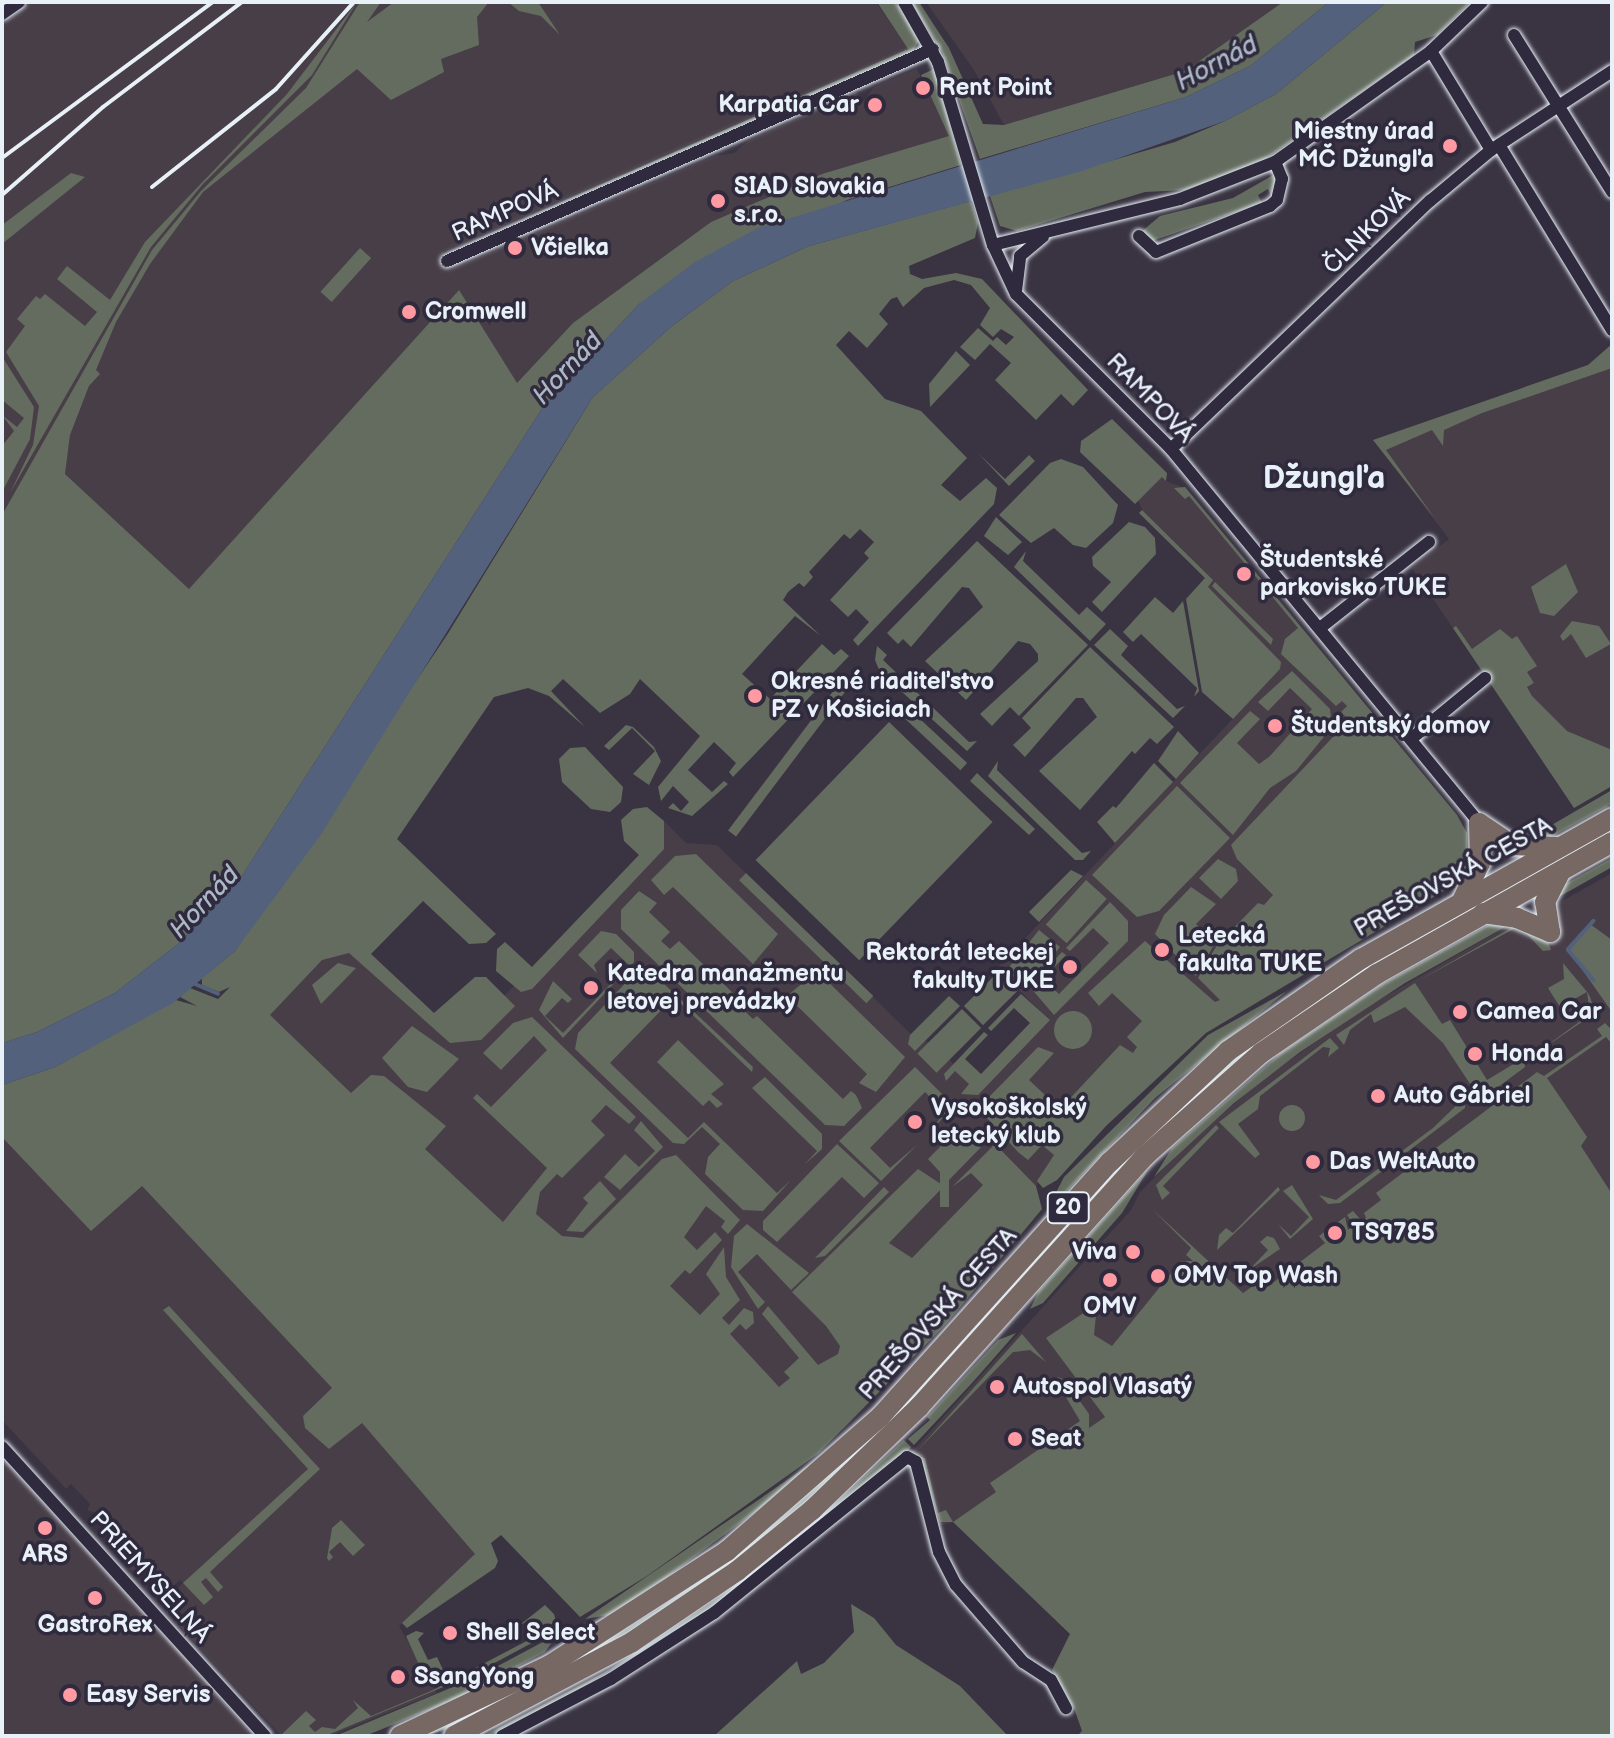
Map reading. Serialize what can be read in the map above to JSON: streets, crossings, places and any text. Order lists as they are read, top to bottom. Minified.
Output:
{"streets":{"highway":["PREŠOVSKÁ CESTA","20"],"street":["RAMPOVÁ","ČLNKOVÁ","PRIEMYSELNÁ"]},"crossings":[["RAMPOVÁ","ČLNKOVÁ"]],"districts":["Džungľa"],"water":["Hornád"],"places":["Rent Point","Karpatia Car","Miestny úrad MČ Džungľa","SIAD Slovakia s.r.o.","Včielka","Cromwell","Študentské parkovisko TUKE","Okresné riaditeľstvo PZ v Košiciach","Študentský domov","Letecká fakulta TUKE","Rektorát leteckej fakulty TUKE","Katedra manažmentu letovej prevádzky","Camea Car","Honda","Auto Gábriel","Vysokoškolský letecký klub","Das WeltAuto","TS9785","Viva","OMV Top Wash","OMV","Autospol Vlasatý","Seat","ARS","GastroRex","Shell Select","SsangYong","Easy Servis"]}
